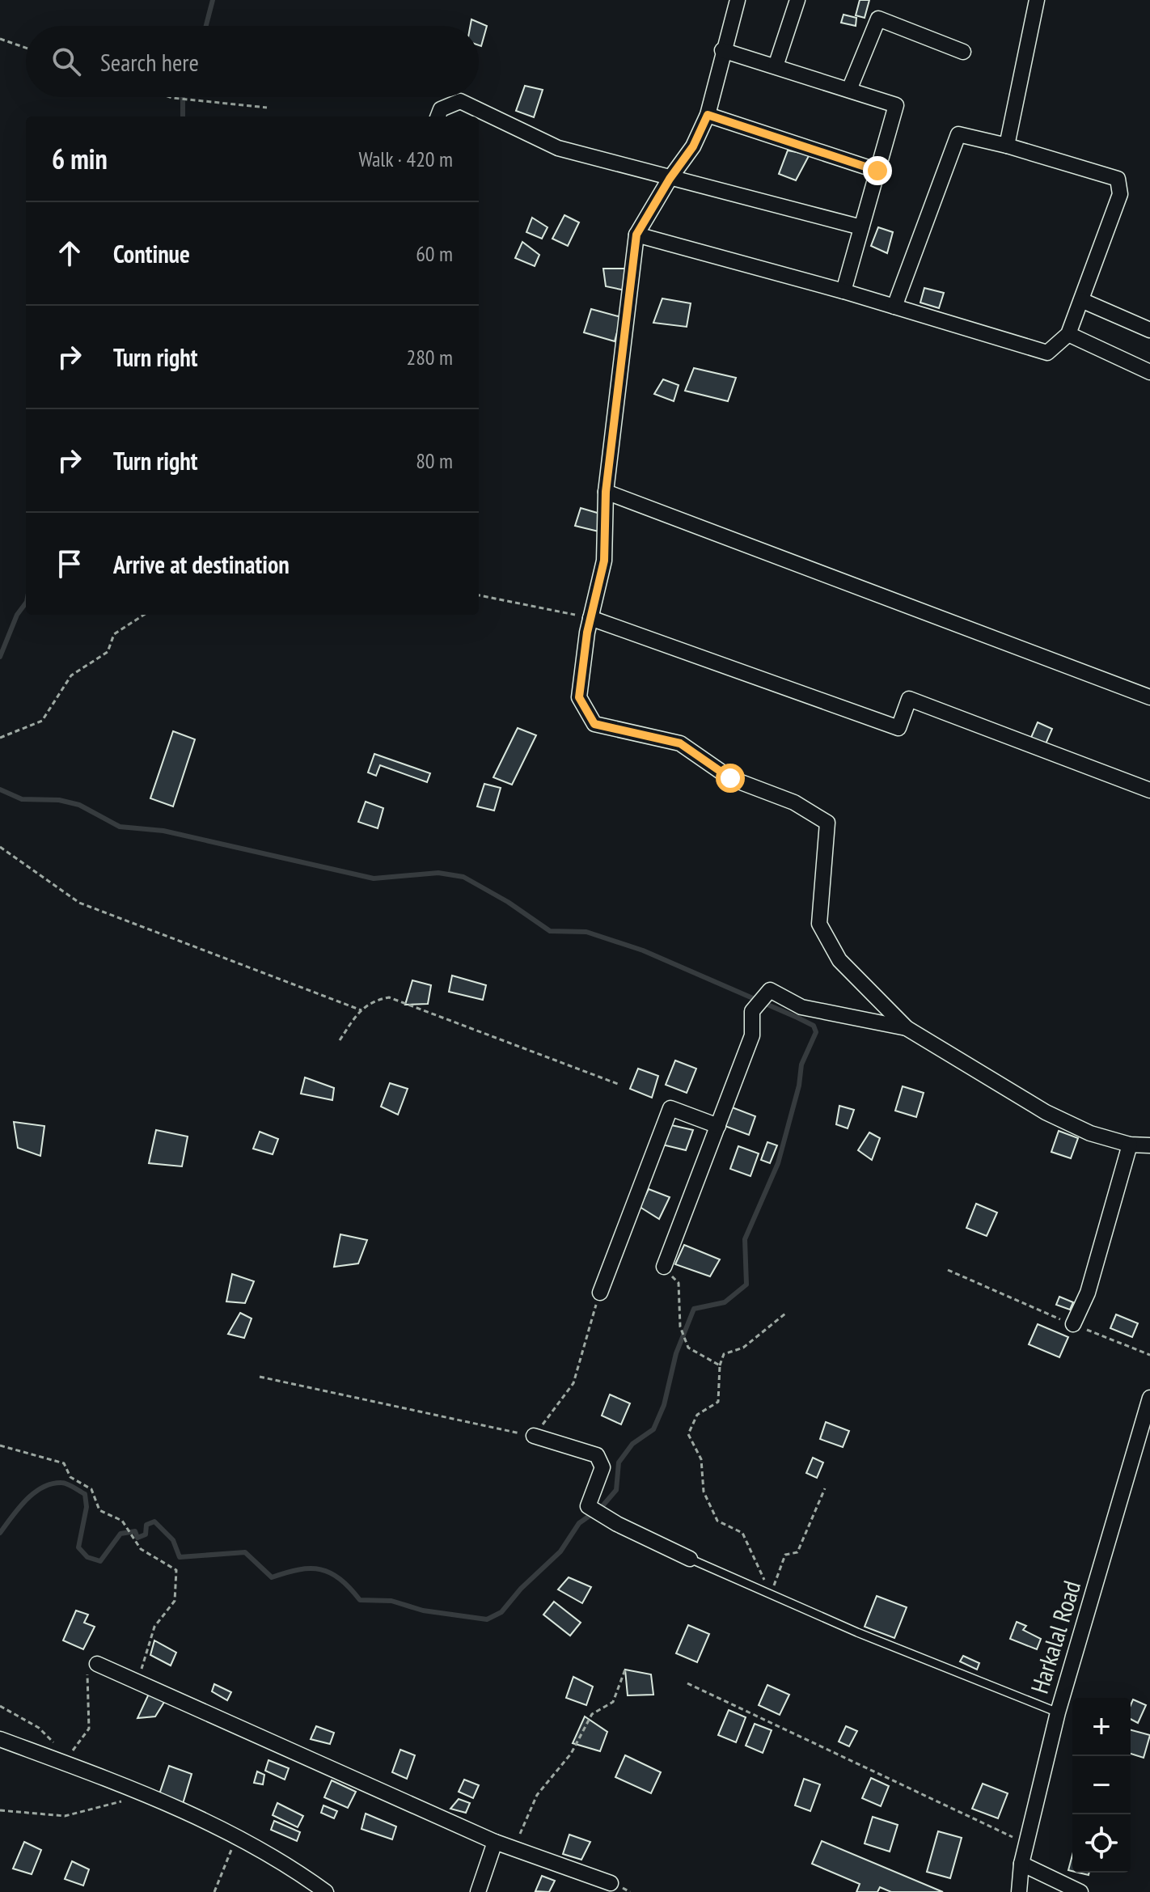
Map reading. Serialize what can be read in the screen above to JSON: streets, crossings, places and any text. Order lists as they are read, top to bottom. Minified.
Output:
{"streets":{"street":["Harkalal Road"]},"page":{"search":"Search here","heading":["6 min","Walk · 420 m"],"list":[["Continue","60 m"],["Turn right","280 m"],["Turn right","80 m"],"Arrive at destination"],"map_buttons":["+","−"]}}
